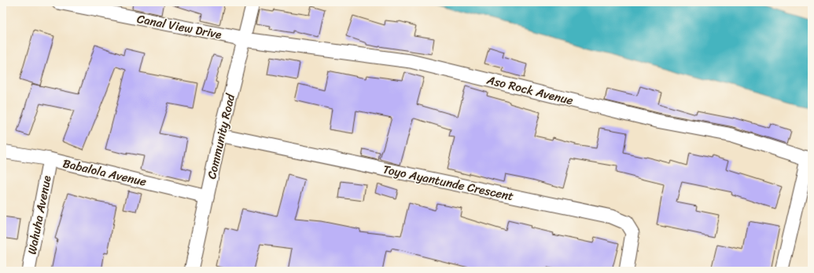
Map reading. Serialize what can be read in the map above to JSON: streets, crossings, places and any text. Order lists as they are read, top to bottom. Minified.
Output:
{"streets":{"street":["Canal View Drive","Aso Rock Avenue","Community Road","Babalola Avenue","Toyo Ayantunde Crescent","Wahuha Avenue"]},"crossings":[["Canal View Drive","Aso Rock Avenue"],["Canal View Drive","Community Road"],["Aso Rock Avenue","Community Road"],["Community Road","Babalola Avenue"],["Community Road","Toyo Ayantunde Crescent"],["Babalola Avenue","Wahuha Avenue"]]}
